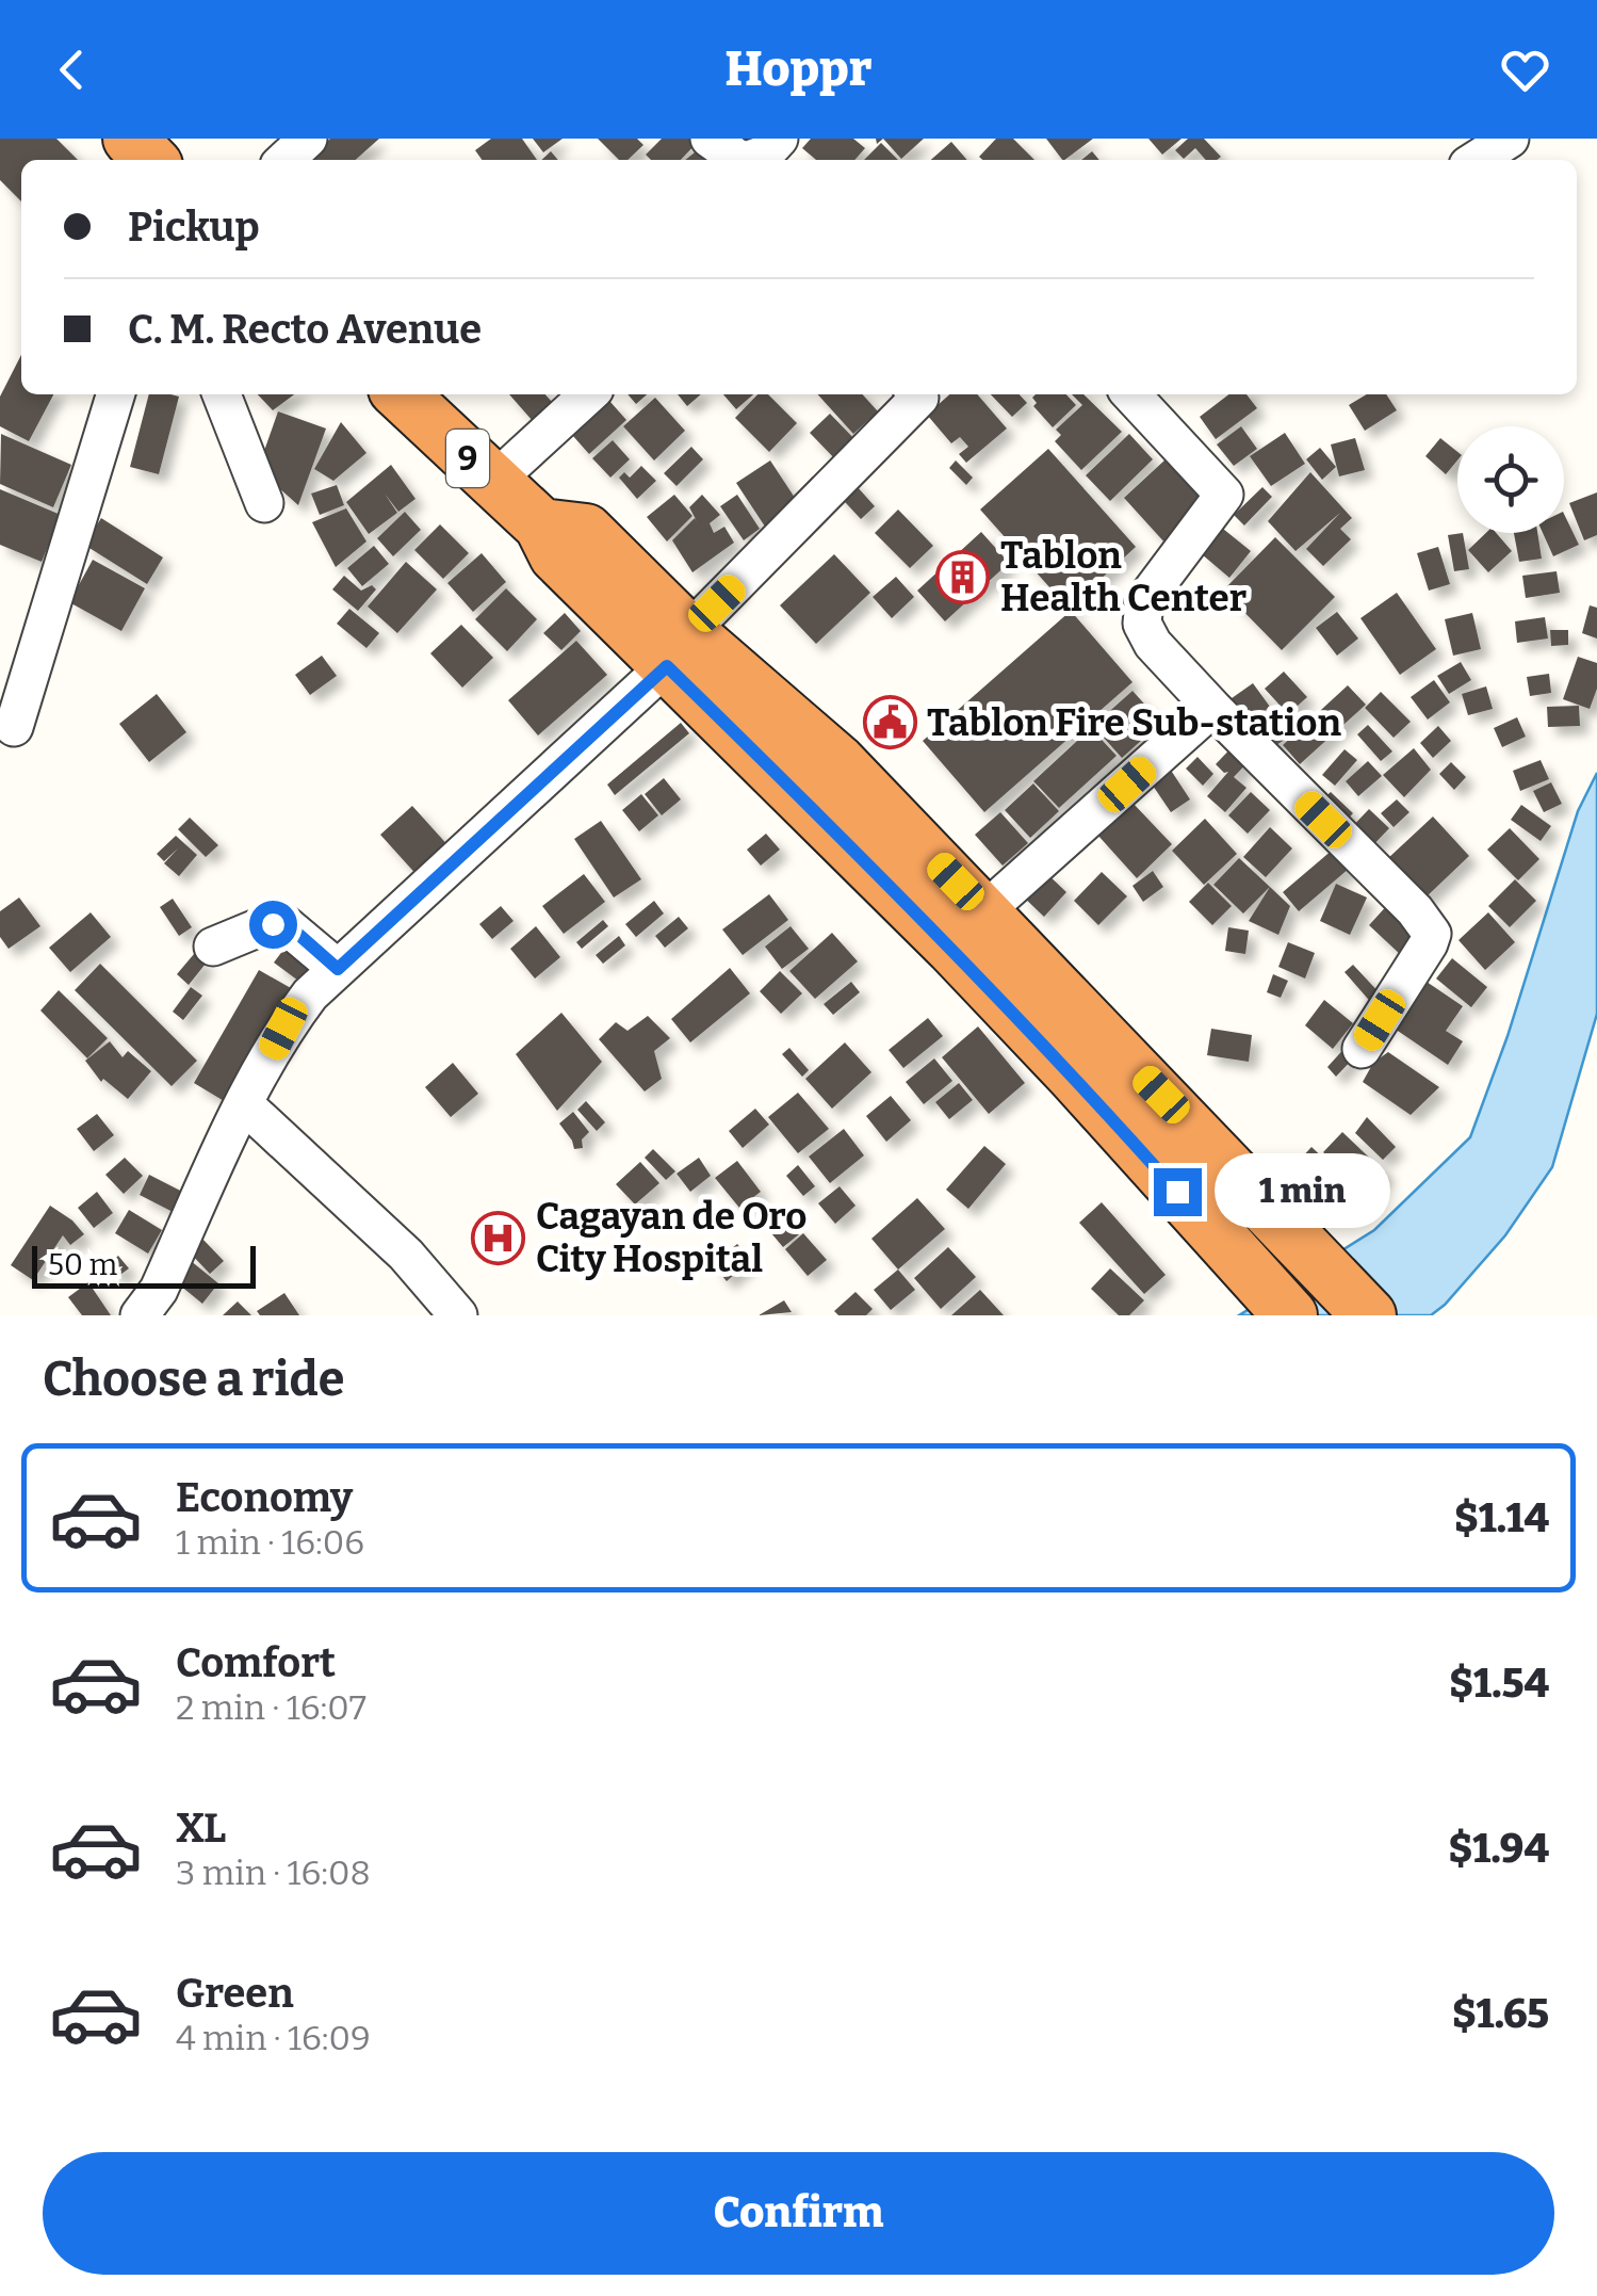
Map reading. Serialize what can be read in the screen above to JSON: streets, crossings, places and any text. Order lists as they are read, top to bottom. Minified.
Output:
{"streets":{"highway":["9"]},"places":{"building":["Tablon Health Center"],"public building":["Tablon Fire Sub-station"],"hospital":["Cagayan de Oro City Hospital"]},"scale_bar":"50 m","page":{"header":"Hoppr","banner":["Pickup","C. M. Recto Avenue"],"bubble":"1 min","scale":"50 m","heading":"Choose a ride","list":[{"name":"Economy","note":"1 min · 16:06","value":"$1.14"},{"name":"Comfort","note":"2 min · 16:07","value":"$1.54"},{"name":"XL","note":"3 min · 16:08","value":"$1.94"},{"name":"Green","note":"4 min · 16:09","value":"$1.65"}],"buttons":"Confirm"}}
